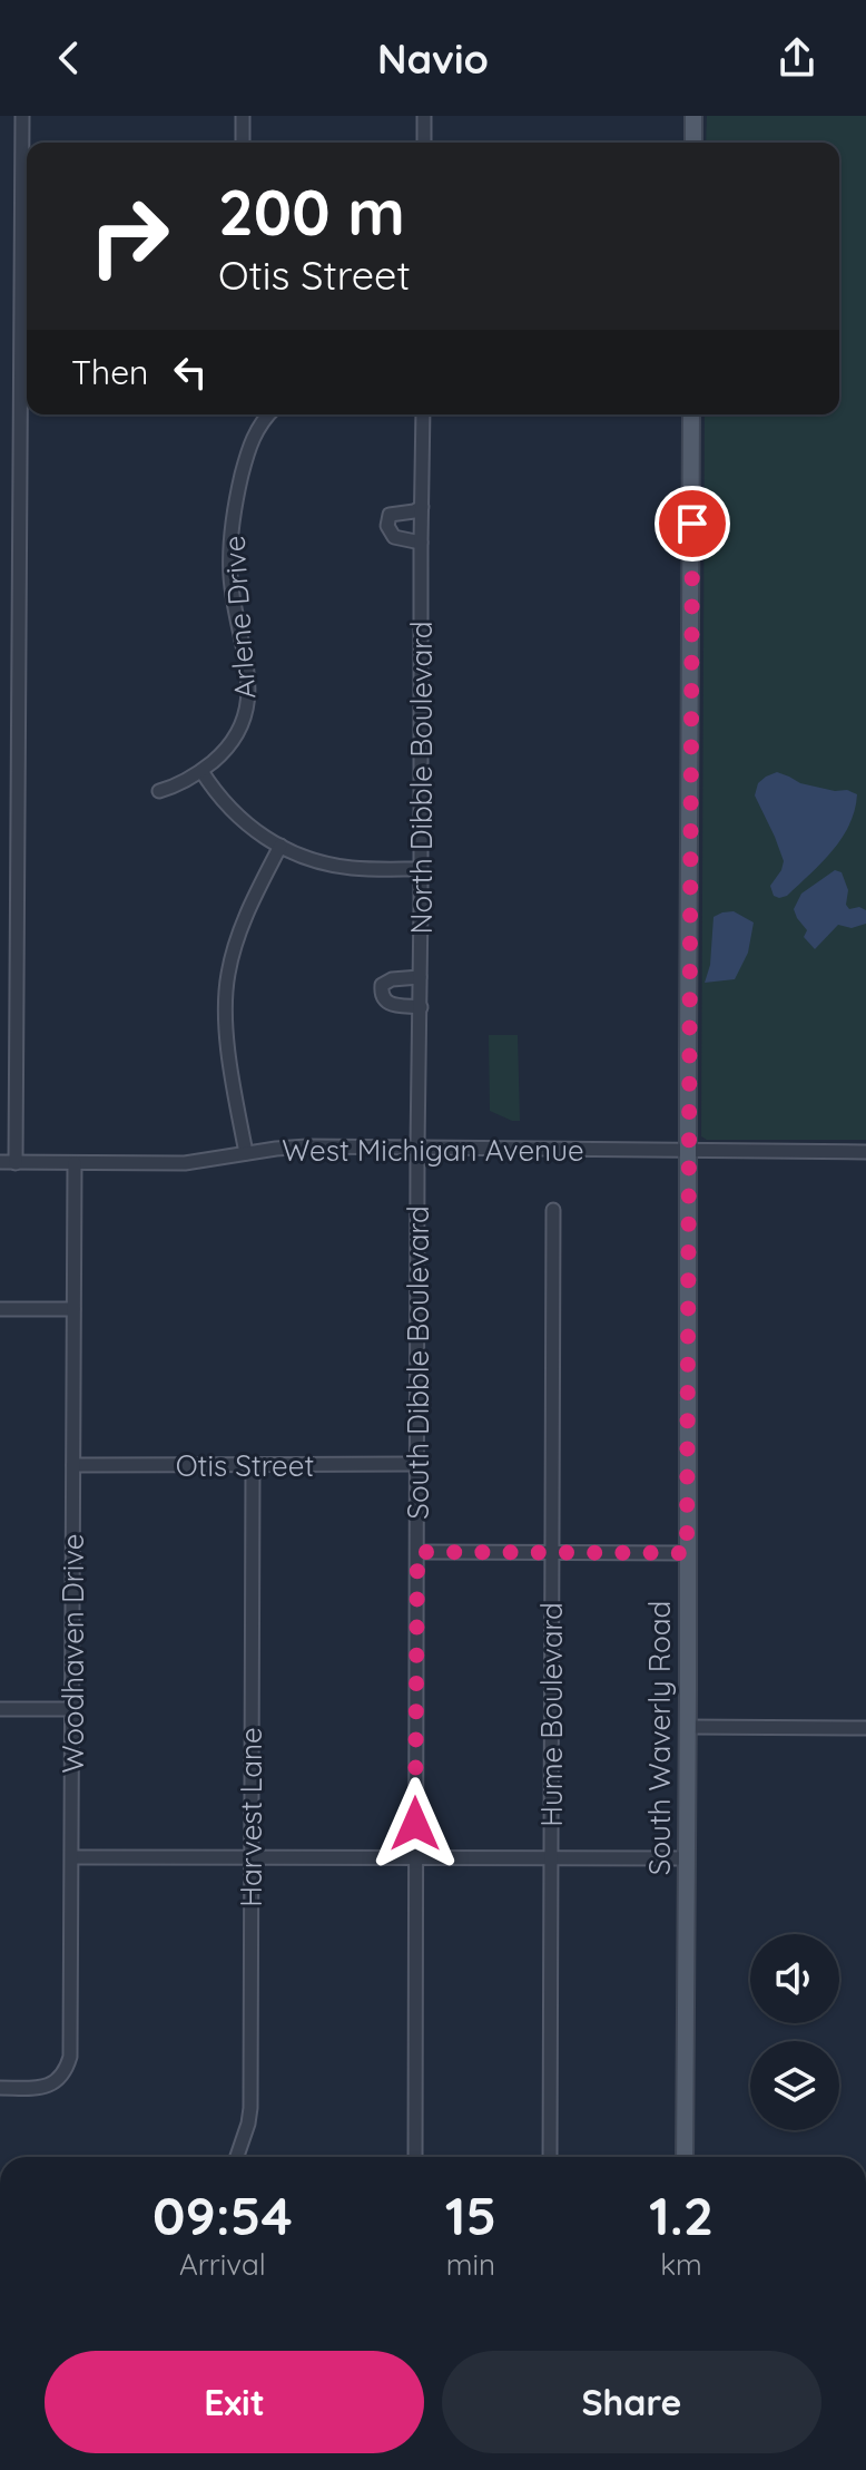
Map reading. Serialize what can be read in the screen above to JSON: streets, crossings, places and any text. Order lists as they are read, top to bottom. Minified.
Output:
{"streets":{"main road":["South Waverly Road"],"street":["Arlene Drive","North Dibble Boulevard","West Michigan Avenue","South Dibble Boulevard","Otis Street","Woodhaven Drive","Hume Boulevard","Harvest Lane"]},"crossings":[["North Dibble Boulevard","West Michigan Avenue"],["North Dibble Boulevard","South Dibble Boulevard"],["West Michigan Avenue","South Dibble Boulevard"],["West Michigan Avenue","Woodhaven Drive"],["West Michigan Avenue","South Waverly Road"],["South Dibble Boulevard","Otis Street"],["Otis Street","Woodhaven Drive"],["Otis Street","Harvest Lane"]],"page":{"header":"Navio","turn":["200 m","Otis Street"],"then":"Then","eta":["09:54","Arrival","15","min","1.2","km"],"buttons":["Exit","Share"]}}
